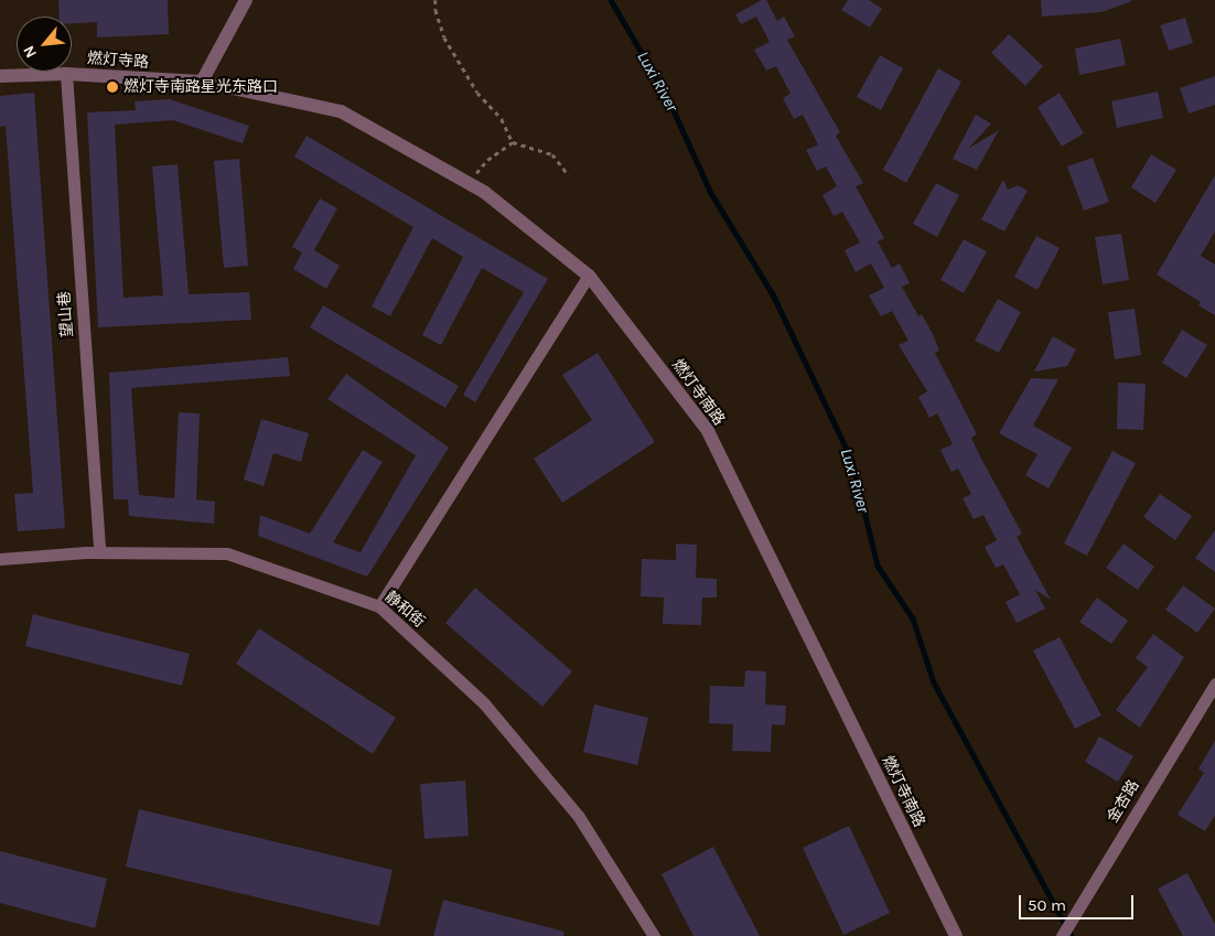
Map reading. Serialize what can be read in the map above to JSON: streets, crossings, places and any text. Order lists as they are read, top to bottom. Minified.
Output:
{"streets":{"street":["燃灯寺路","望山巷","燃灯寺南路","静和街","金杏路"]},"crossings":[["燃灯寺路","望山巷"],["燃灯寺路","燃灯寺南路"],["望山巷","静和街"]],"water":["Luxi River"],"places":["燃灯寺南路星光东路口"],"scale_bar":"50 m","north":"bottom left"}
